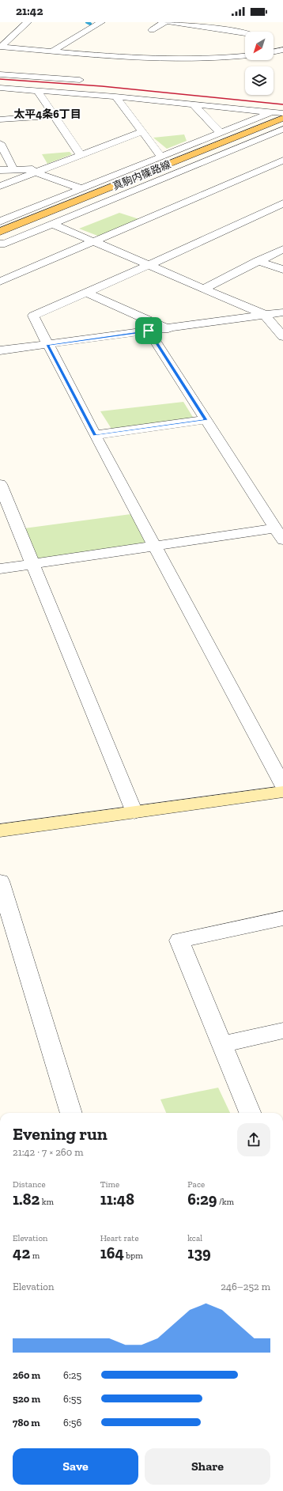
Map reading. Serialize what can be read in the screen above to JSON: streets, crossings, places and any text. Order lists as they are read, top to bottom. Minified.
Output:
{"streets":{"main road":["真駒内篠路線"]},"districts":["太平4条6丁目"],"north":"bottom left","page":{"status":"21:42","heading":["Evening run","21:42 · 7 × 260 m"],"stats":[["Distance","1.82 km"],["Time","11:48"],["Pace","6:29 /km"],["Elevation","42 m"],["Heart rate","164 bpm"],["kcal","139"]],"chart":["Elevation","246–252 m"],"list":[{"name":"260 m","note":"6:25"},{"name":"520 m","note":"6:55"},{"name":"780 m","note":"6:56"}],"buttons":["Save","Share"]}}
